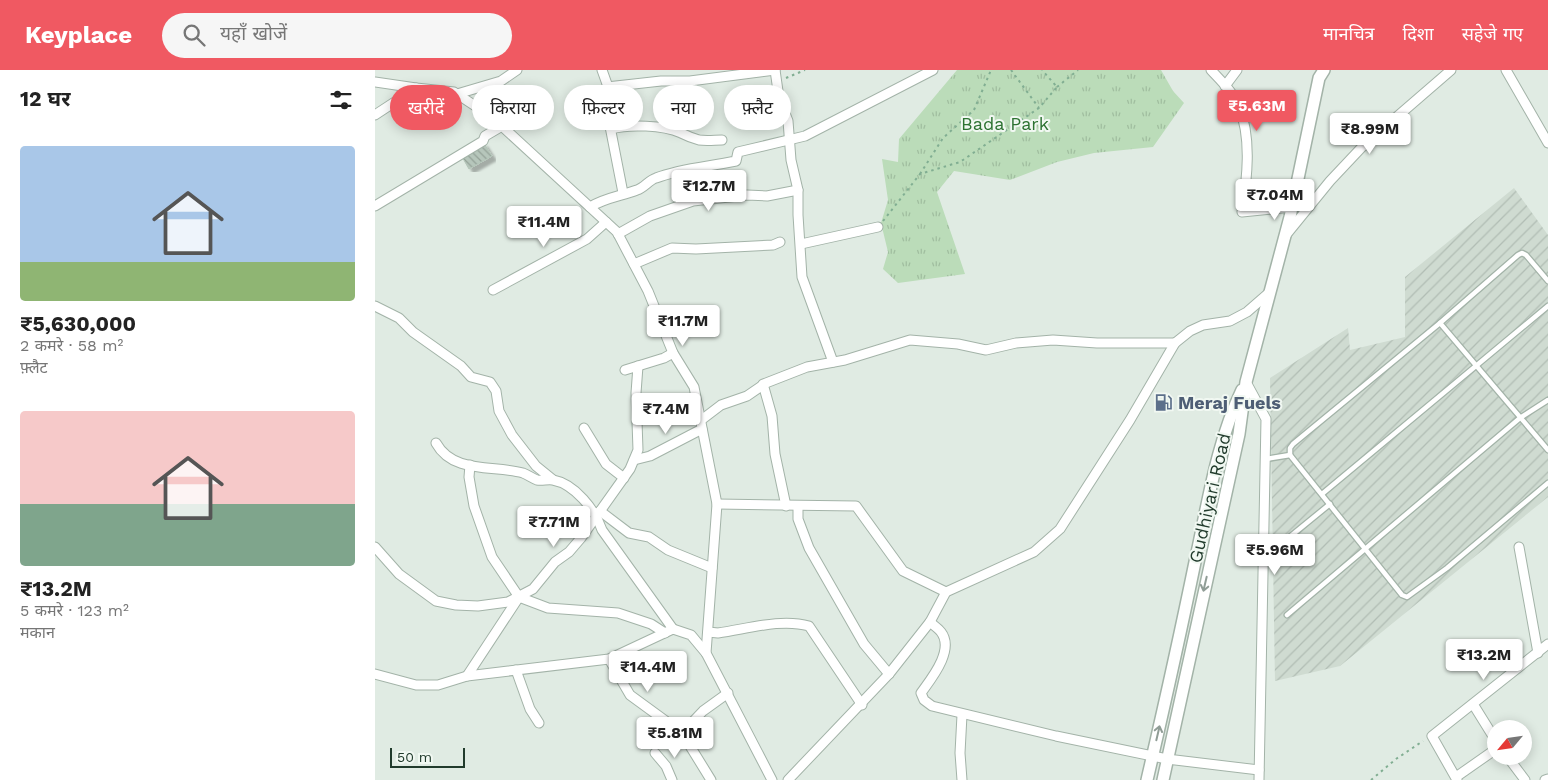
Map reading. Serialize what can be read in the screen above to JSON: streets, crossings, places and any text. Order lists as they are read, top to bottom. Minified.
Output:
{"streets":{"street":["Gudhiyari Road"]},"parks":["Bada Park"],"places":{"fuel station":["Meraj Fuels"]},"scale_bar":"50 m","north":"bottom left","page":{"header":"Keyplace","search":"यहाँ खोजें","nav":["मानचित्र","दिशा","सहेजे गए"],"heading":"12 घर","chip":["खरीदें","किराया","फ़िल्टर","नया","फ़्लैट"],"price":["₹5.63M","₹8.99M","₹12.7M","₹7.04M","₹11.4M","₹11.7M","₹7.4M","₹7.71M","₹5.96M","₹13.2M","₹14.4M","₹5.81M"],"list":[{"name":"₹5,630,000","note":"2 कमरे · 58 m² · फ़्लैट"},{"name":"₹13.2M","note":"5 कमरे · 123 m² · मकान"}],"scale":"50 m"}}
